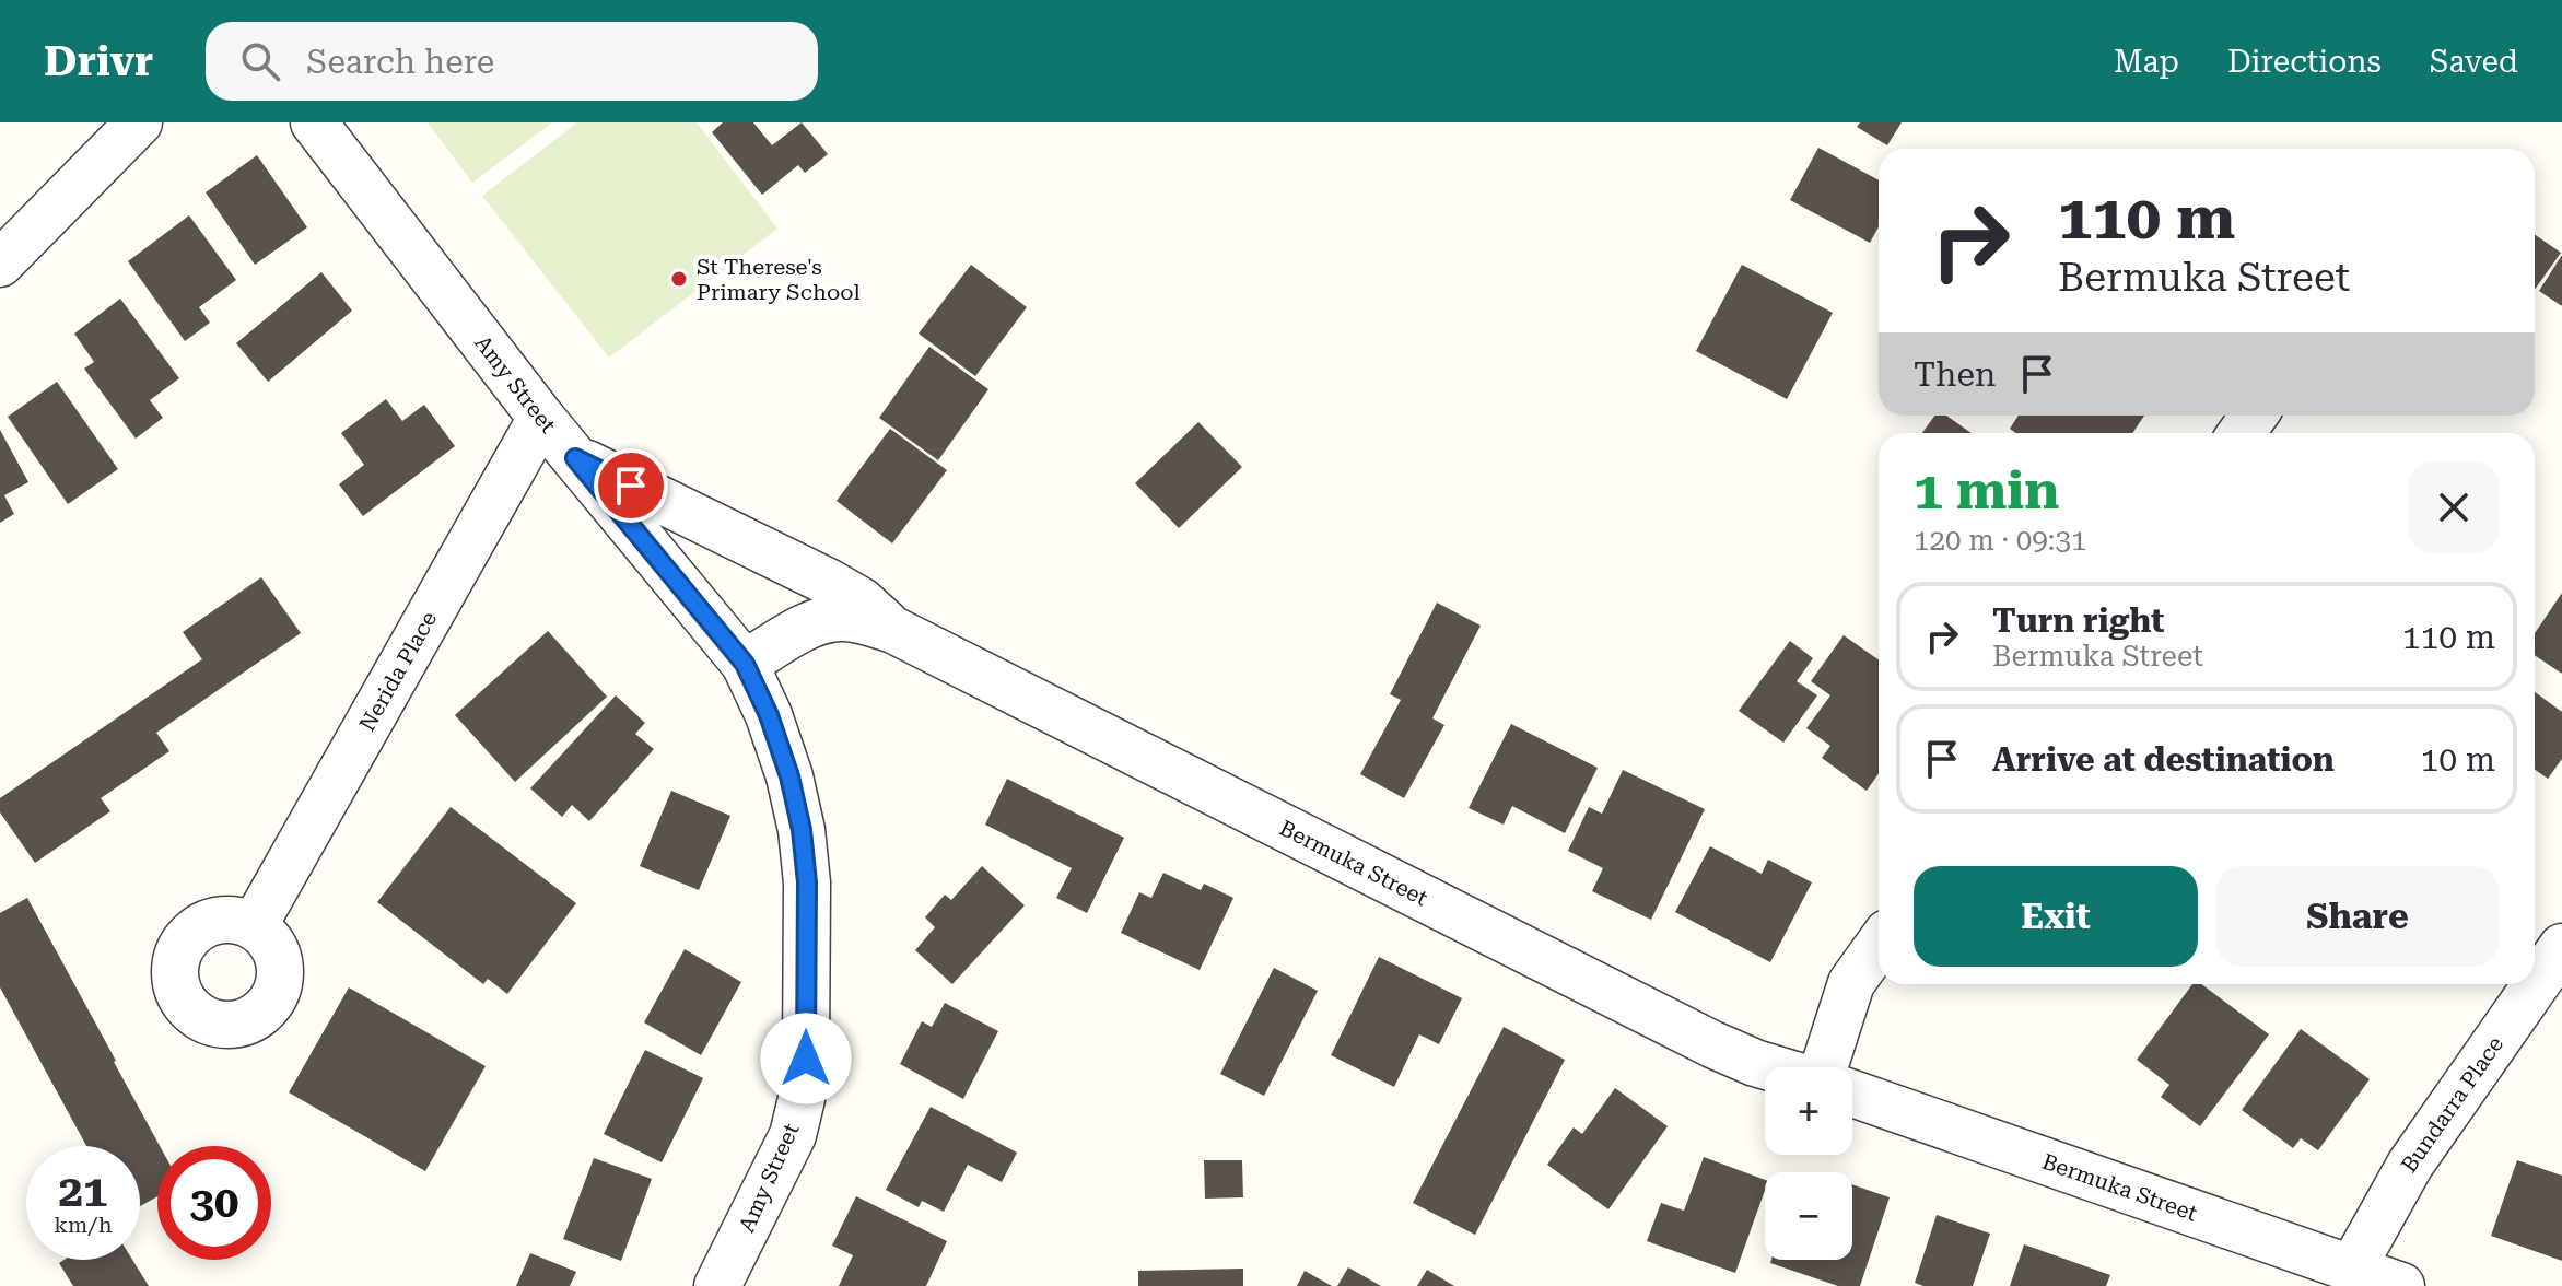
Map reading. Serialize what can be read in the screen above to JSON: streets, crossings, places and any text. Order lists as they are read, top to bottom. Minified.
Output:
{"streets":{"street":["Amy Street","Nerida Place","Bermuka Street","Bundarra Place"]},"crossings":[["Amy Street","Nerida Place"],["Amy Street","Bermuka Street"],["Bermuka Street","Bundarra Place"]],"places":["St Therese's Primary School"],"page":{"header":"Drivr","search":"Search here","nav":["Map","Directions","Saved"],"turn":["110 m","Bermuka Street"],"then":"Then","heading":["1 min","120 m · 09:31"],"list":[{"name":"Turn right","note":"Bermuka Street","value":"110 m"},{"name":"Arrive at destination","value":"10 m"}],"buttons":["Exit","Share"],"map_buttons":["+","−"],"speed":"21 km/h","limit":"30"}}
